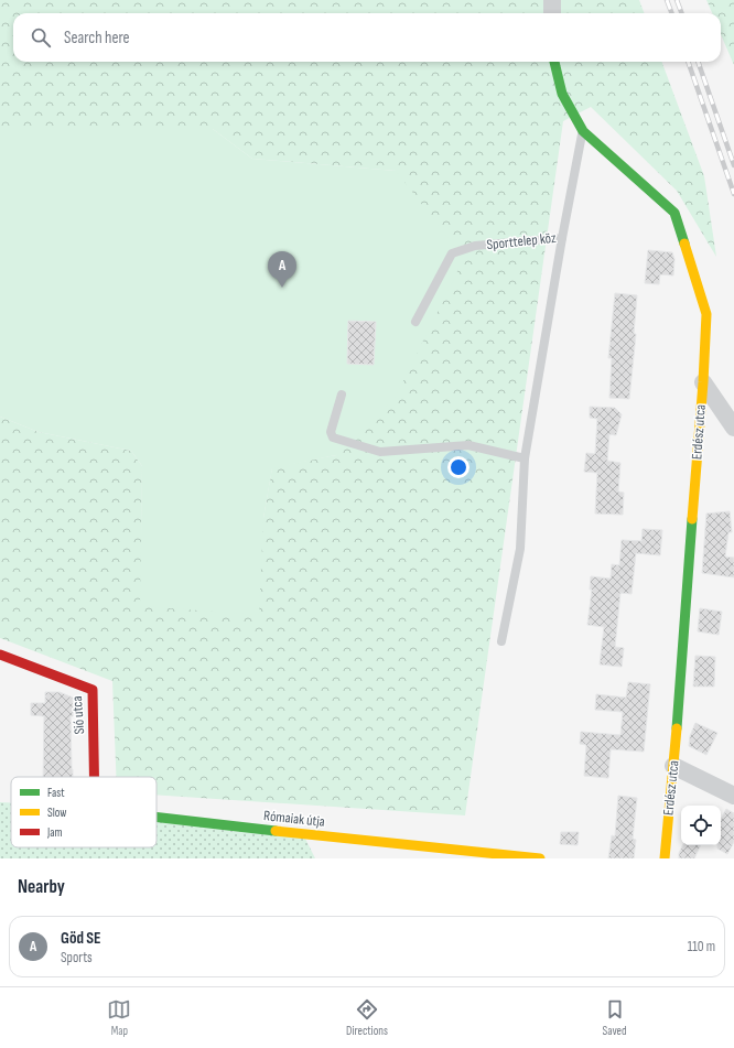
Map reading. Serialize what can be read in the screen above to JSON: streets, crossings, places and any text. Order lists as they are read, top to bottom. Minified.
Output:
{"streets":{"street":["Erdész utca","Sió utca","Rómaiak útja"],"lane":["Sporttelep köz"]},"crossings":[["Sporttelep köz","Erdész utca"]],"legend":["Fast","Slow","Jam"],"page":{"search":"Search here","pins":"A","heading":"Nearby","list":[{"mark":"A","name":"Göd SE","note":"Sports","value":"110 m"}],"nav":["Map","Directions","Saved"]}}
